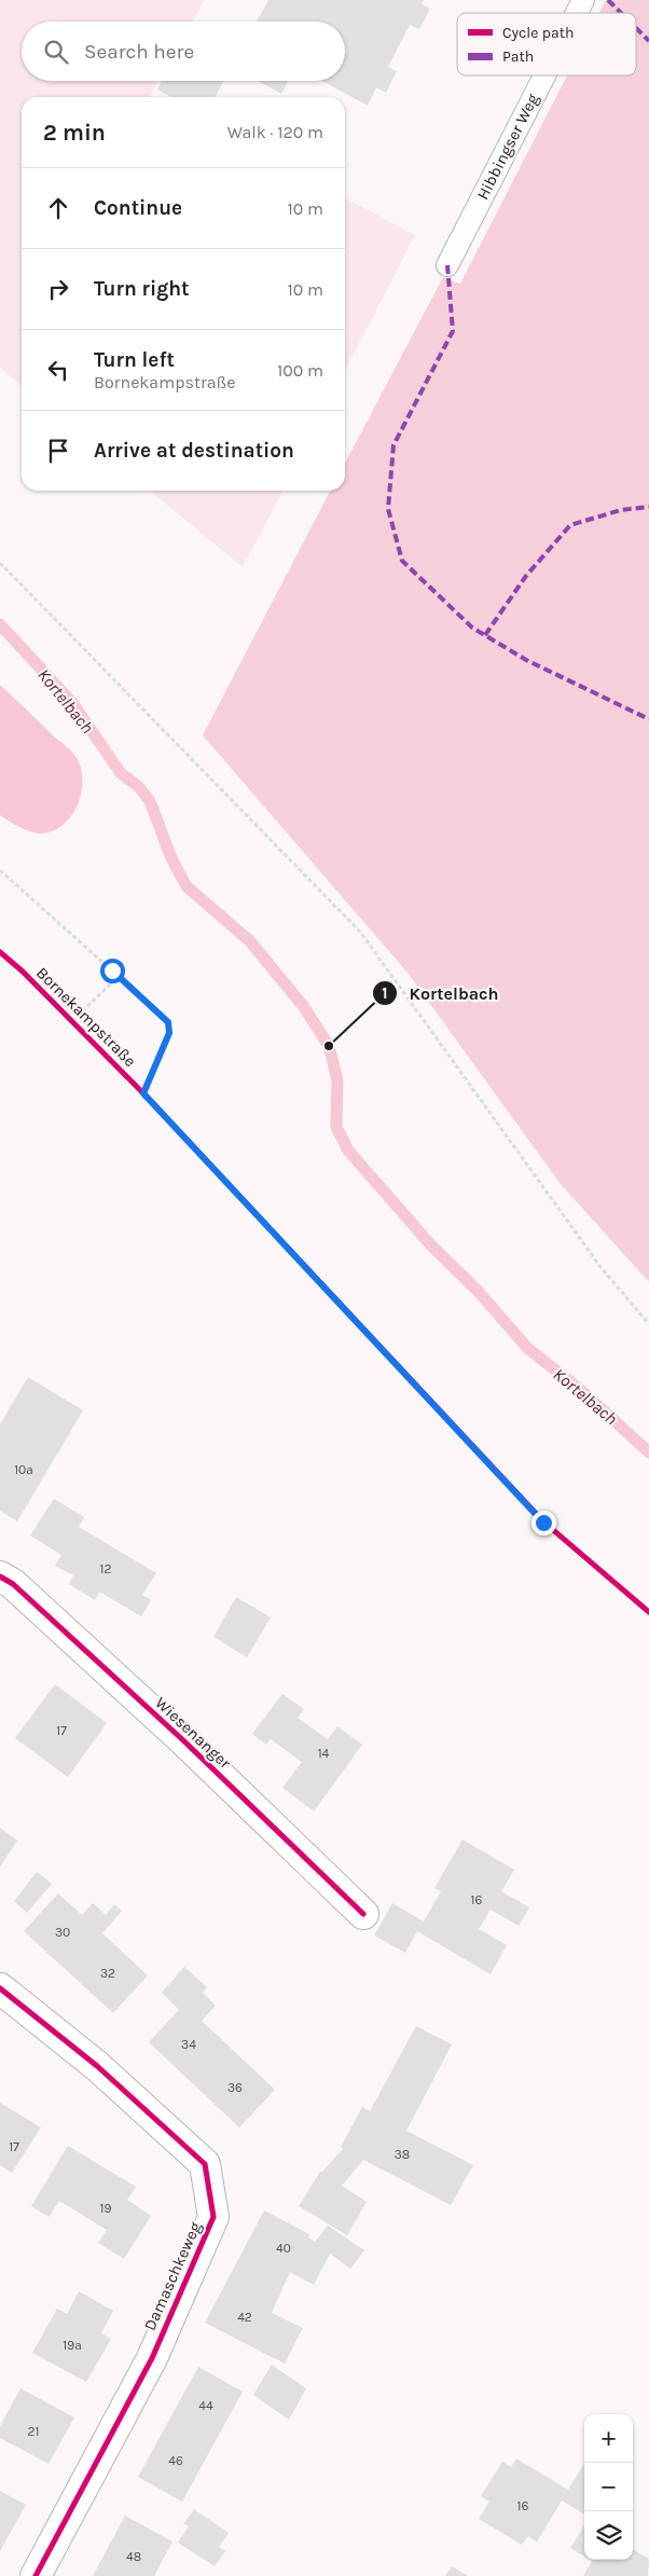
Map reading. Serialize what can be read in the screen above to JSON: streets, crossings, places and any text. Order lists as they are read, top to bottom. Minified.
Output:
{"streets":{"street":["Wiesenanger","Damaschkeweg"],"lane":["Hibbingser Weg"],"cycle path":["Bornekampstraße"]},"water":["Kortelbach"],"places":["Kortelbach"],"house_numbers":["10a","12","17","14","16","30","32","34","36","17","38","19","40","42","19a","44","21","46","16","48"],"legend":["Cycle path","Path"],"page":{"search":"Search here","heading":["2 min","Walk · 120 m"],"list":[["Continue","10 m"],["Turn right","10 m"],["Turn left","Bornekampstraße","100 m"],"Arrive at destination"],"map_buttons":["+","−"]}}
